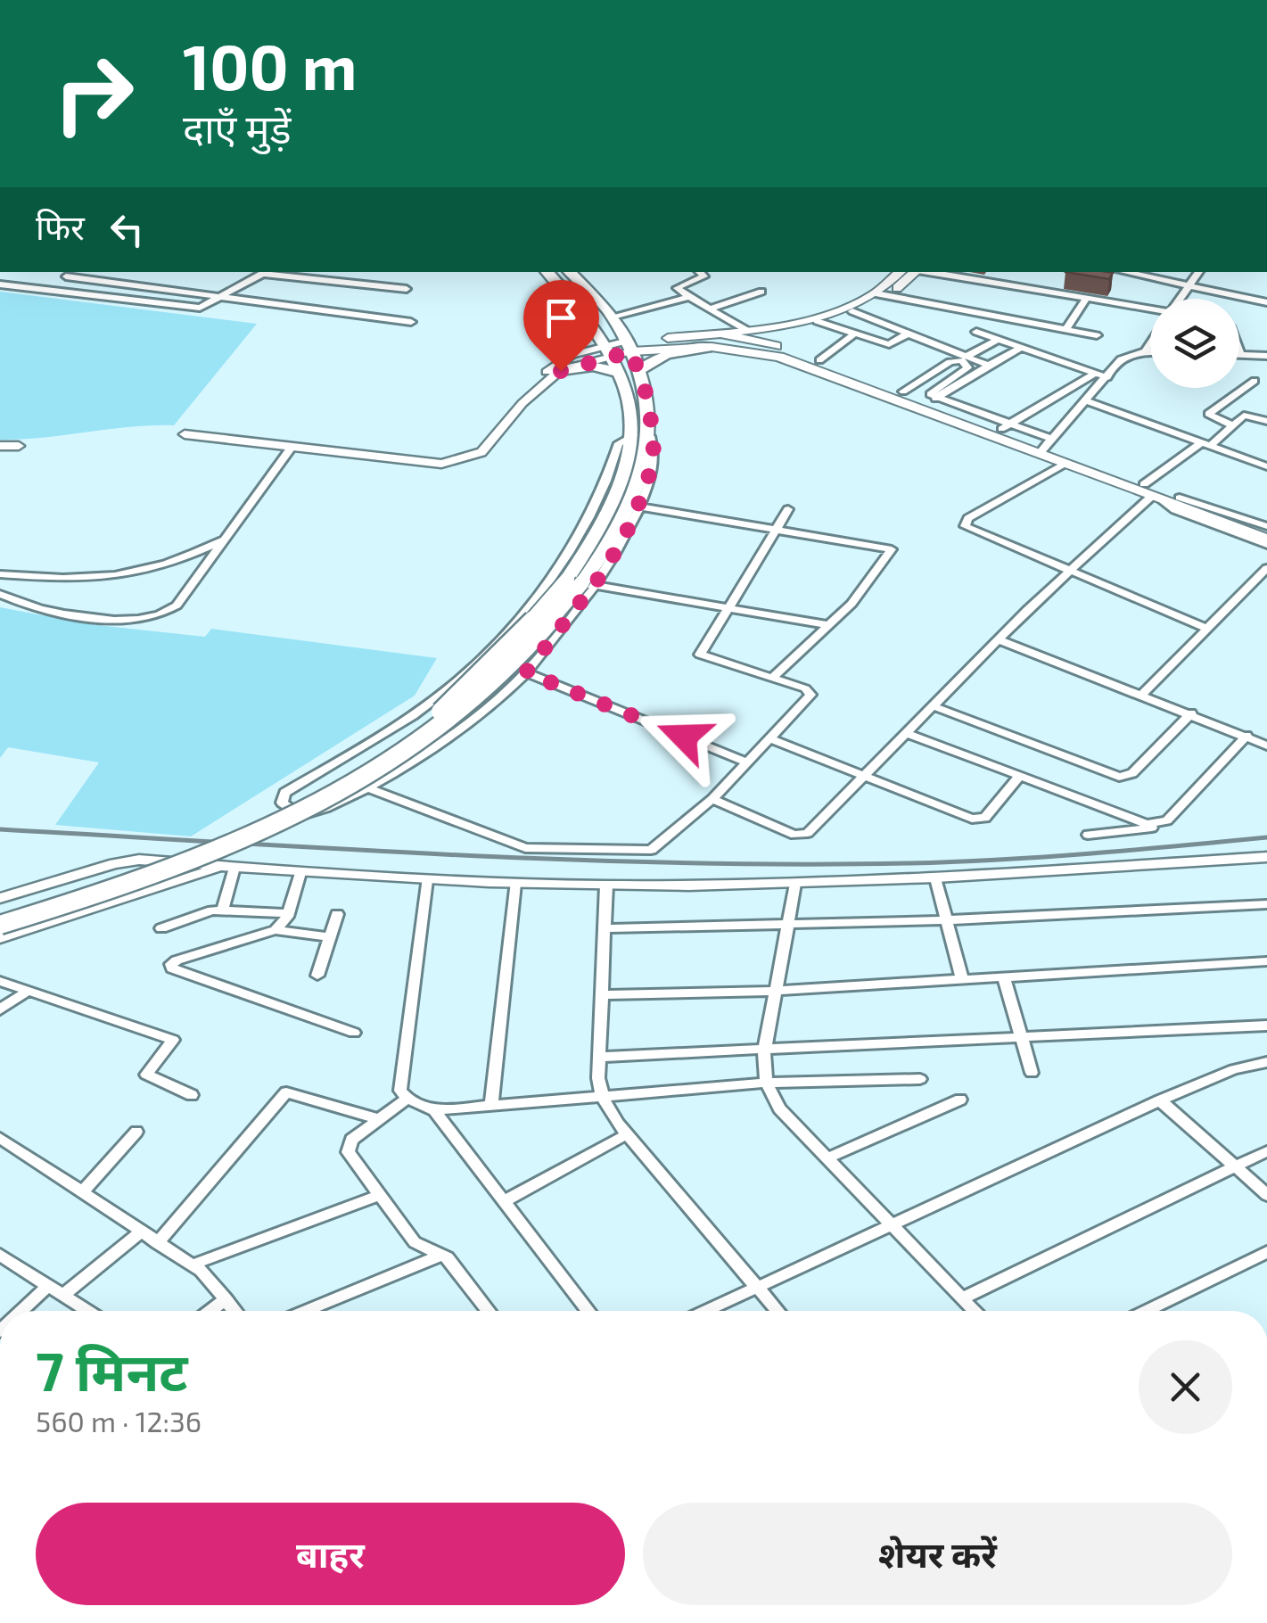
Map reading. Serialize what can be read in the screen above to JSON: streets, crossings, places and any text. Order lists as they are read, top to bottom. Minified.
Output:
{"page":{"turn":["100 m","दाएँ मुड़ें"],"then":"फिर","heading":["7 मिनट","560 m · 12:36"],"buttons":["बाहर","शेयर करें"]}}
